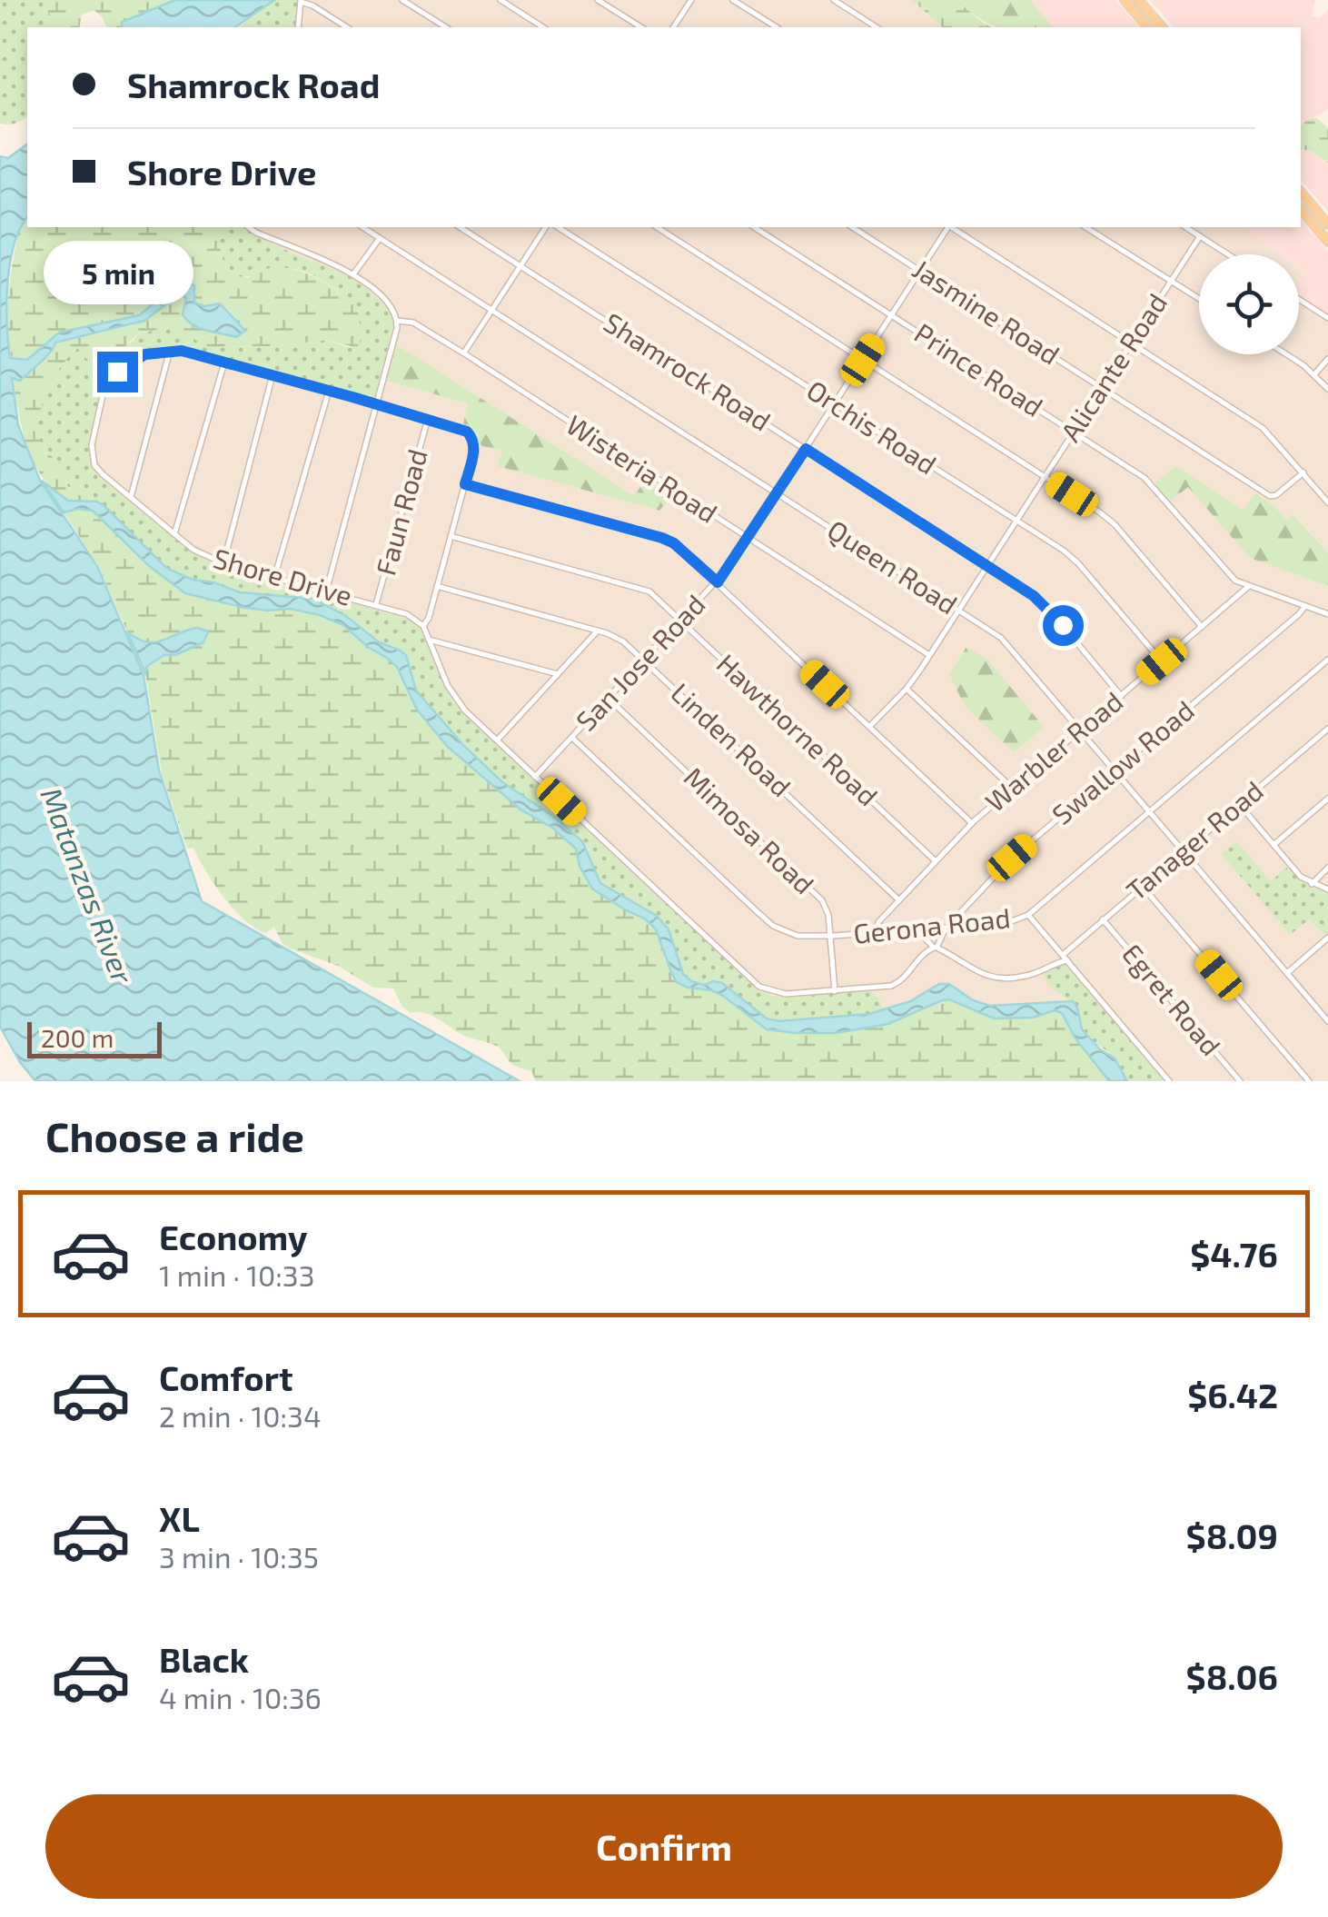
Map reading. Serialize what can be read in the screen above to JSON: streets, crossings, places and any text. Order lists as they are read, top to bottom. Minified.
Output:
{"streets":{"street":["Jasmine Road","Alicante Road","Prince Road","Shamrock Road","Orchis Road","Wisteria Road","Faun Road","Queen Road","Shore Drive","San Jose Road","Hawthorne Road","Linden Road","Warbler Road","Swallow Road","Mimosa Road","Tanager Road","Gerona Road","Egret Road"]},"crossings":[["Jasmine Road","Alicante Road"],["Jasmine Road","San Jose Road"],["Alicante Road","Prince Road"],["Alicante Road","Shamrock Road"],["Alicante Road","Orchis Road"],["Alicante Road","Wisteria Road"],["Alicante Road","Queen Road"],["Prince Road","San Jose Road"],["Prince Road","Warbler Road"],["Prince Road","Swallow Road"],["Shamrock Road","San Jose Road"],["Shamrock Road","Warbler Road"],["Orchis Road","San Jose Road"],["Orchis Road","Warbler Road"],["Wisteria Road","San Jose Road"],["Faun Road","Shore Drive"],["Queen Road","San Jose Road"],["Queen Road","Warbler Road"],["Queen Road","Swallow Road"],["Queen Road","Tanager Road"],["Queen Road","Gerona Road"],["San Jose Road","Hawthorne Road"],["San Jose Road","Linden Road"],["San Jose Road","Mimosa Road"],["San Jose Road","Gerona Road"],["Hawthorne Road","Warbler Road"],["Linden Road","Warbler Road"],["Warbler Road","Gerona Road"],["Swallow Road","Gerona Road"],["Mimosa Road","Gerona Road"],["Tanager Road","Egret Road"]],"water":["Matanzas River"],"scale_bar":"200 m","page":{"banner":["Shamrock Road","Shore Drive"],"bubble":"5 min","scale":"200 m","heading":"Choose a ride","list":[{"name":"Economy","note":"1 min · 10:33","value":"$4.76"},{"name":"Comfort","note":"2 min · 10:34","value":"$6.42"},{"name":"XL","note":"3 min · 10:35","value":"$8.09"},{"name":"Black","note":"4 min · 10:36","value":"$8.06"}],"buttons":"Confirm"}}
